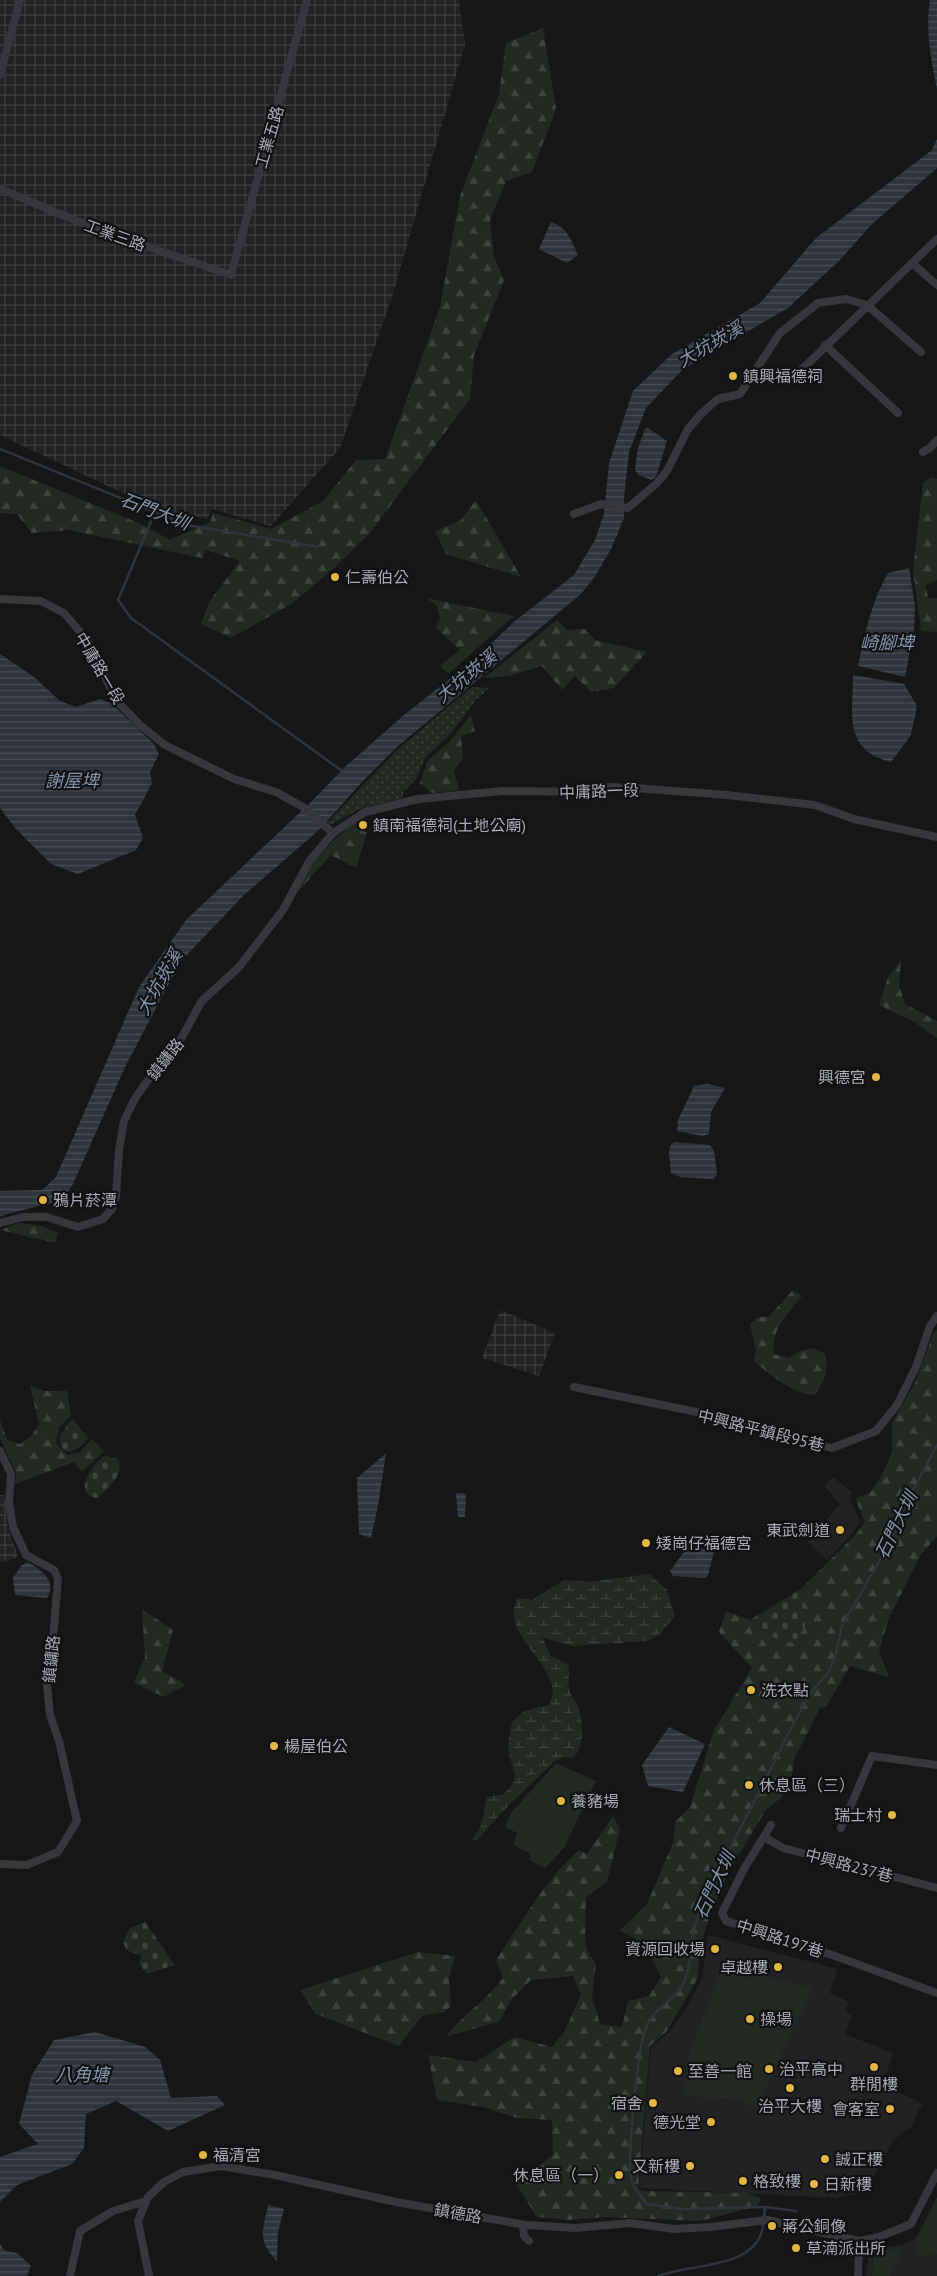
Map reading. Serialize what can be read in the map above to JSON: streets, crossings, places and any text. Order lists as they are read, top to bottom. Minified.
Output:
{"streets":{"street":["工業五路","工業三路","中庸路一段","鎮鏞路","中興路平鎮段95巷","中興路237巷","中興路197巷","鎮德路"]},"crossings":[["工業五路","工業三路"],["中庸路一段","鎮鏞路"],["中興路237巷","中興路197巷"]],"water":["大坑崁溪","石門大圳","崎腳埤","謝屋埤","八角塘"],"places":["鎮興福德祠","仁壽伯公","鎮南福德祠(土地公廟)","興德宮","鴉片菸潭","東武劍道","矮崗仔福德宮","洗衣點","楊屋伯公","休息區（三）","養豬場","瑞士村","資源回收場","卓越樓","操場","群閒樓","治平高中","至善一館","治平大樓","宿舍","會客室","德光堂","福清宮","誠正樓","又新樓","休息區（一）","格致樓","日新樓","蔣公銅像","草湳派出所"]}
